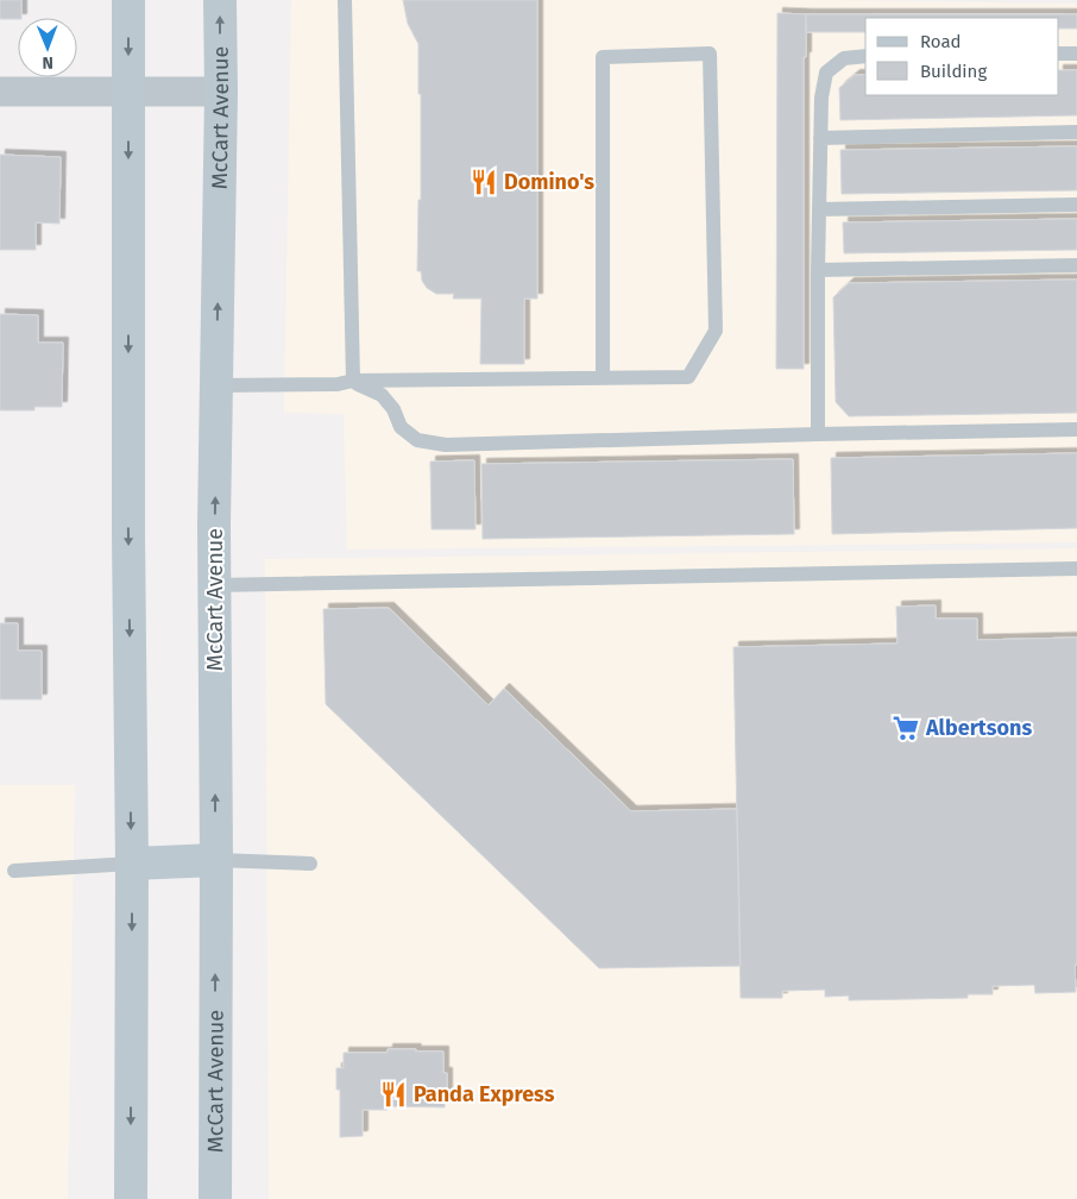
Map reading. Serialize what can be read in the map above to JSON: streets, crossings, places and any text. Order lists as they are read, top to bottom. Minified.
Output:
{"streets":{"main road":["McCart Avenue"]},"places":{"restaurant":["Domino's","Panda Express"],"supermarket":["Albertsons"]},"legend":["Road","Building"],"north":"bottom"}
